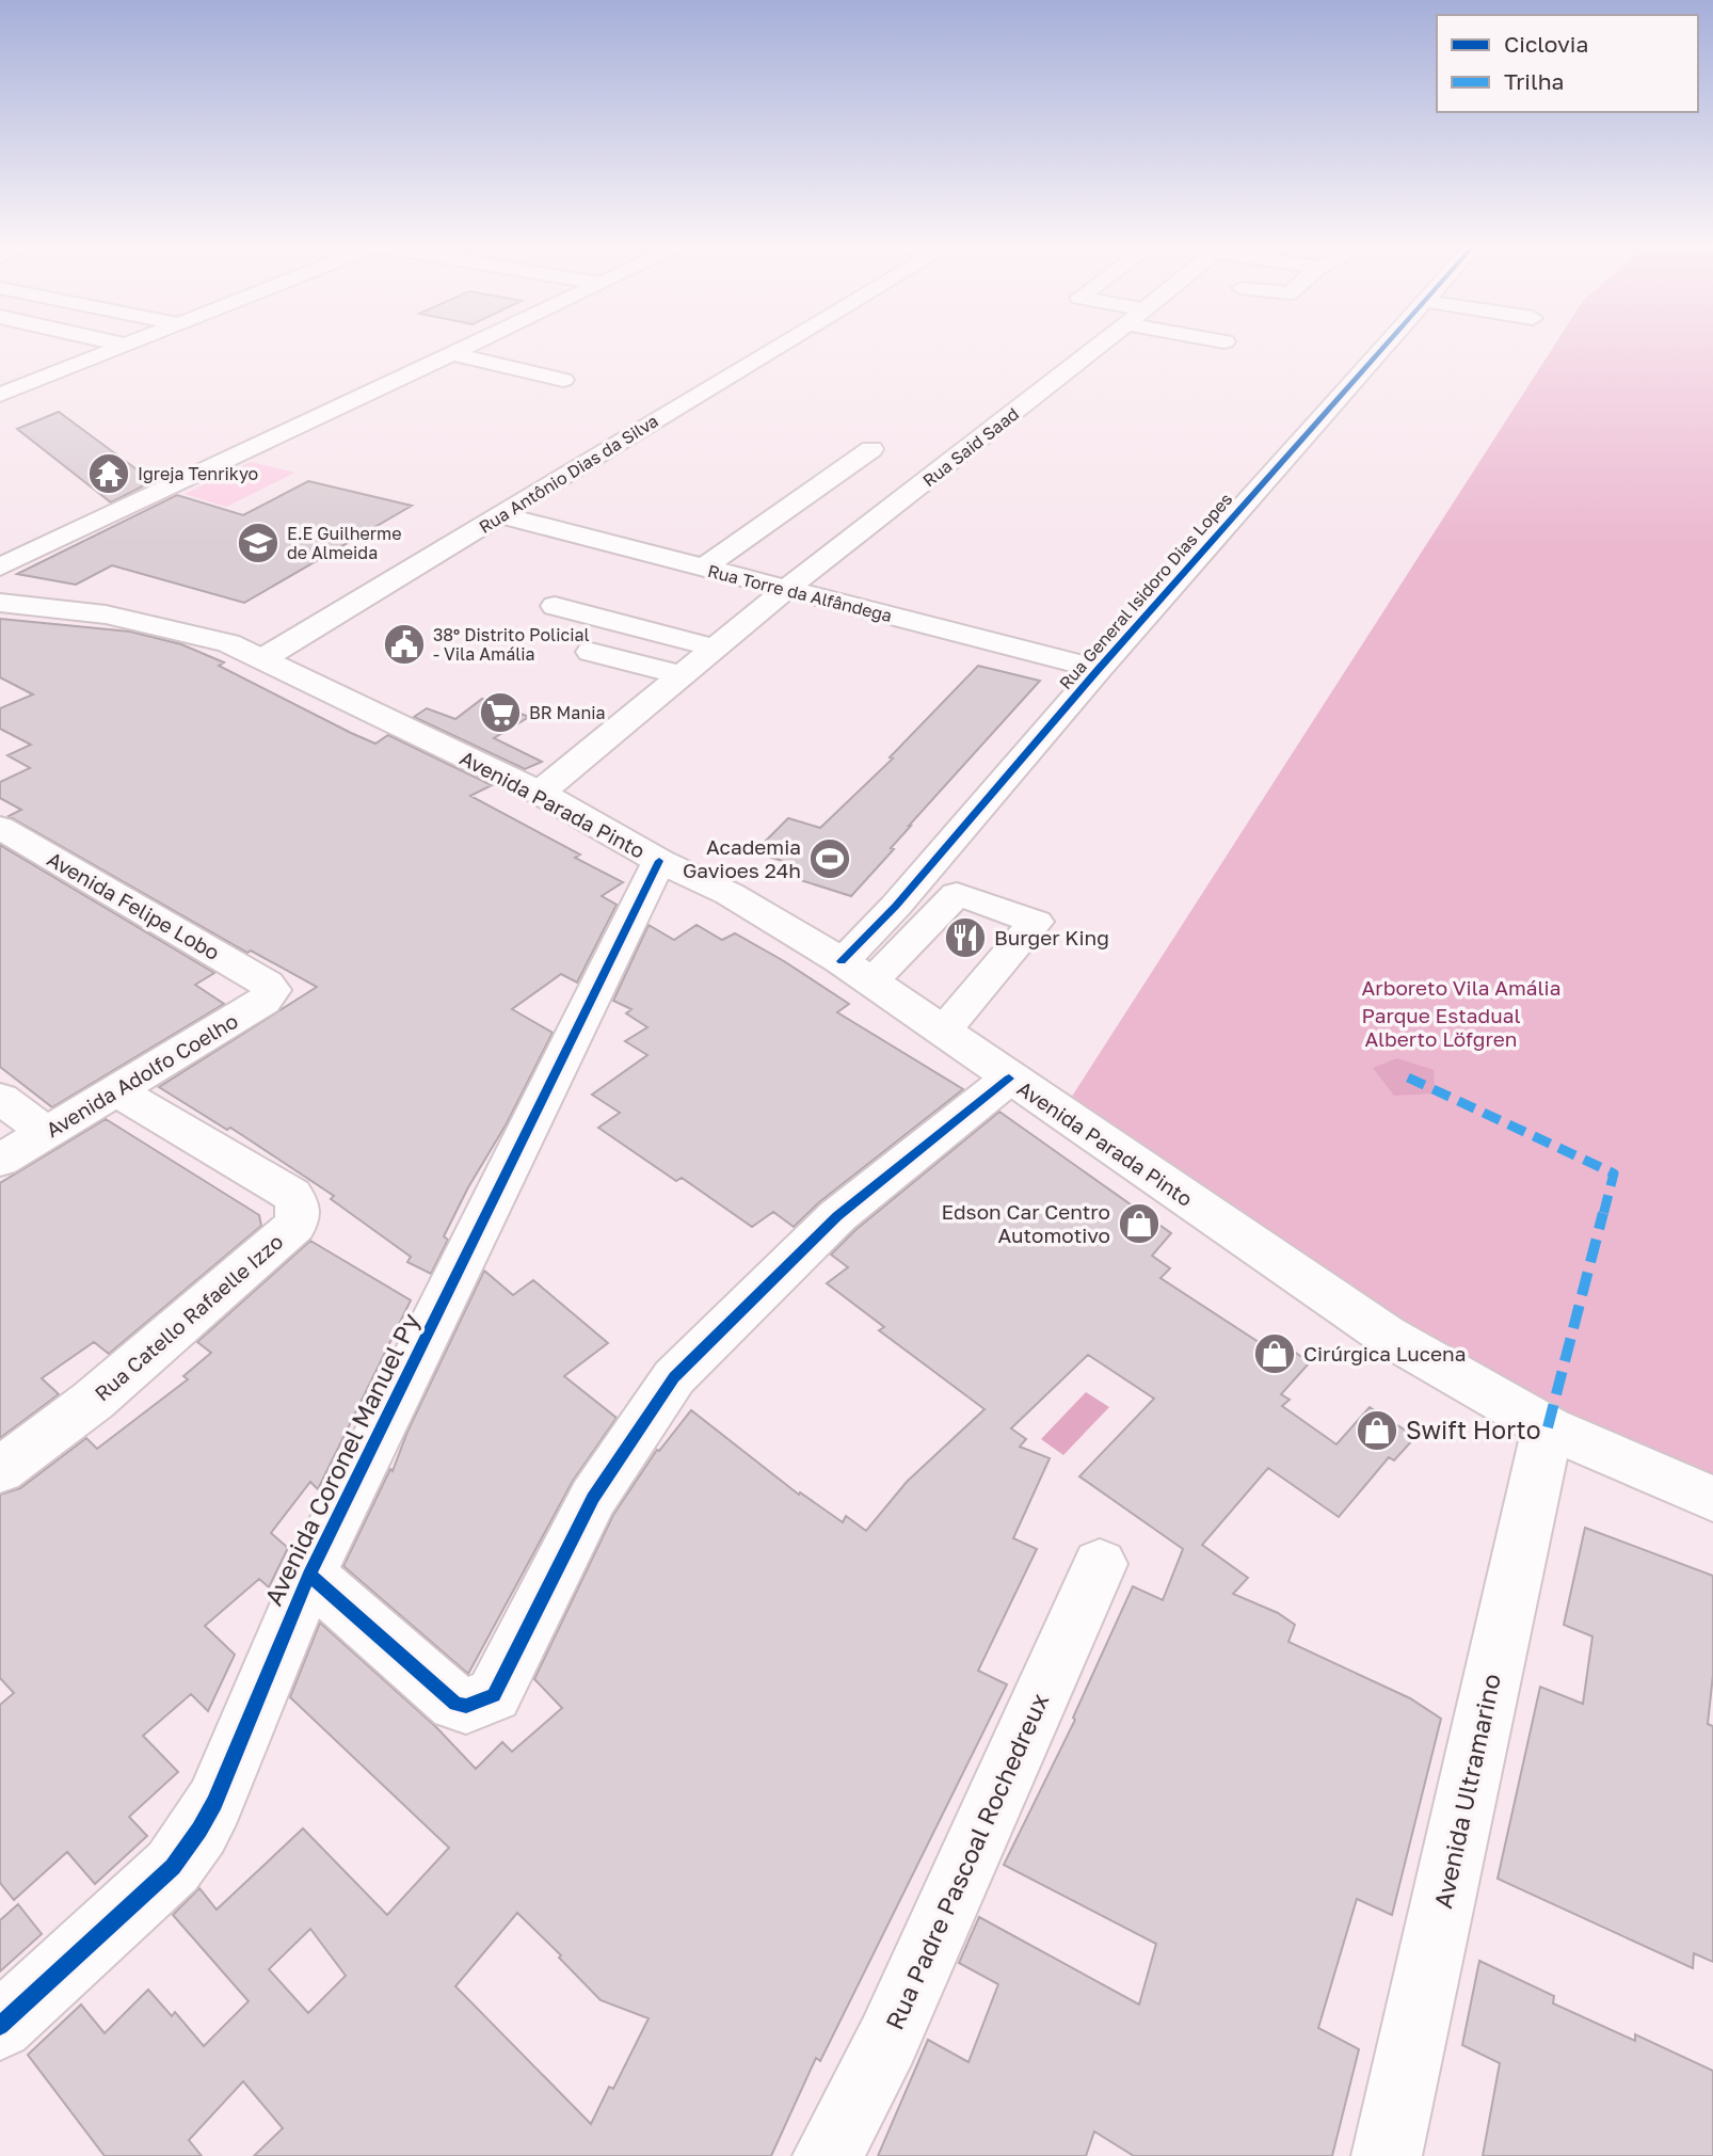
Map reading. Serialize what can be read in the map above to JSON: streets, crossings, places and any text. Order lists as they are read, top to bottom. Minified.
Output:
{"streets":{"street":["Rua Said Saad","Rua Antônio Dias da Silva","Rua General Isidoro Dias Lopes","Rua Torre da Alfândega","Avenida Parada Pinto","Avenida Felipe Lobo","Avenida Adolfo Coelho","Rua Catello Rafaelle Izzo","Avenida Coronel Manuel Py","Avenida Ultramarino","Rua Padre Pascoal Rochedreux"]},"crossings":[["Rua Said Saad","Rua Torre da Alfândega"],["Rua Said Saad","Avenida Parada Pinto"],["Rua Antônio Dias da Silva","Rua Torre da Alfândega"],["Rua Antônio Dias da Silva","Avenida Parada Pinto"],["Rua General Isidoro Dias Lopes","Rua Torre da Alfândega"],["Rua General Isidoro Dias Lopes","Avenida Parada Pinto"],["Avenida Parada Pinto","Avenida Coronel Manuel Py"],["Avenida Parada Pinto","Avenida Ultramarino"],["Avenida Felipe Lobo","Avenida Adolfo Coelho"],["Avenida Adolfo Coelho","Rua Catello Rafaelle Izzo"]],"parks":["Arboreto Vila Amália","Parque Estadual Alberto Löfgren"],"places":{"temple":["Igreja Tenrikyo"],"school or university":["E.E Guilherme de Almeida"],"public building":["38º Distrito Policial - Vila Amália"],"supermarket":["BR Mania"],"sports":["Academia Gavioes 24h"],"restaurant":["Burger King"],"shop":["Edson Car Centro Automotivo","Cirúrgica Lucena","Swift Horto"]},"legend":["Ciclovia","Trilha"]}
